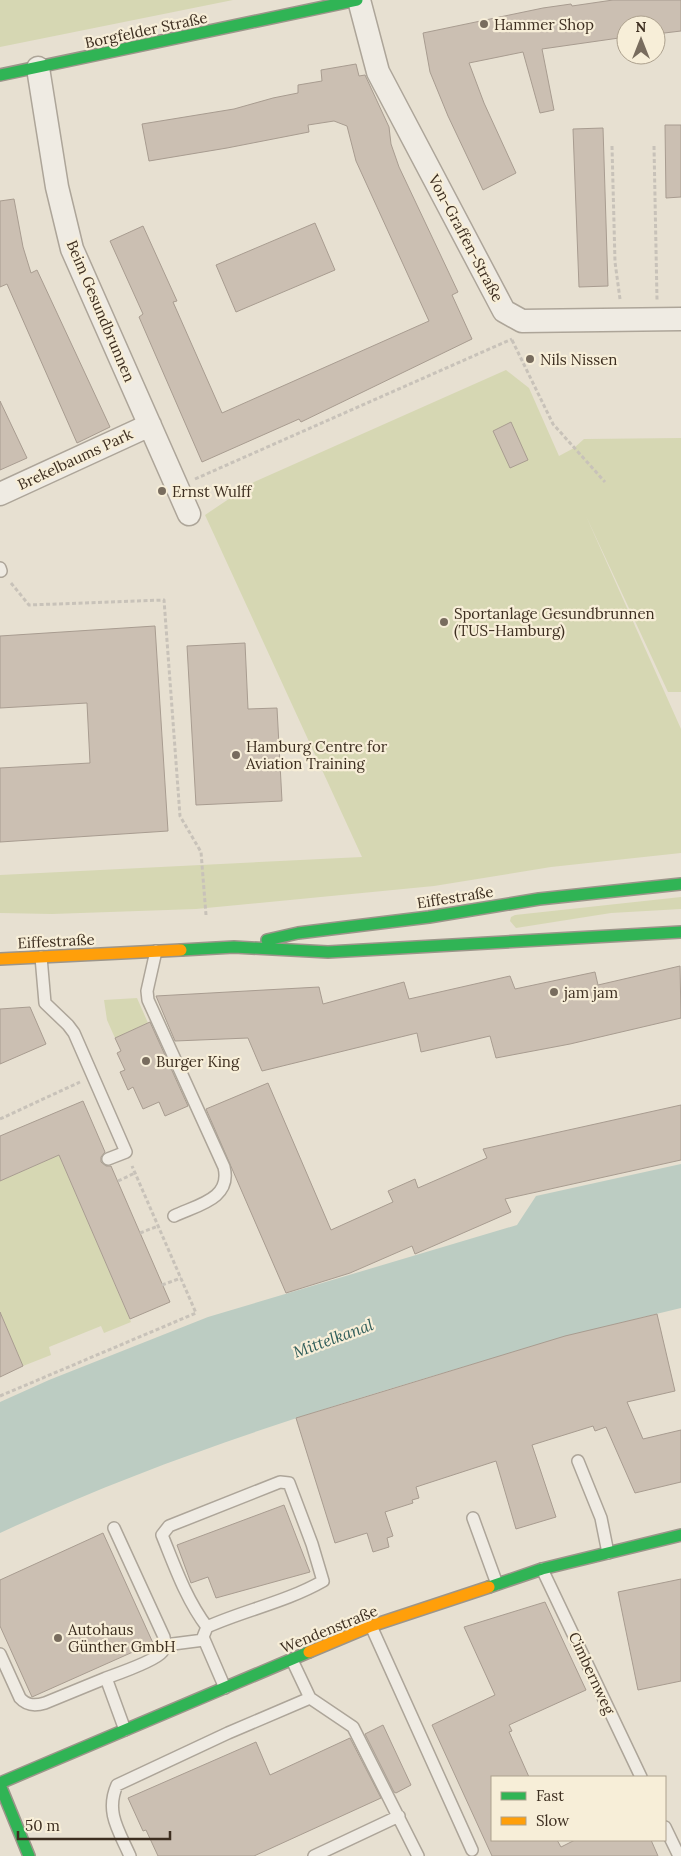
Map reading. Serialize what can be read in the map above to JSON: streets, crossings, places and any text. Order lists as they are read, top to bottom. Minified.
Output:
{"streets":{"main road":["Borgfelder Straße","Eiffestraße","Wendenstraße"],"street":["Von-Graffen-Straße","Beim Gesundbrunnen","Brekelbaums Park"],"lane":["Cimbernweg"]},"crossings":[["Borgfelder Straße","Von-Graffen-Straße"],["Borgfelder Straße","Beim Gesundbrunnen"],["Beim Gesundbrunnen","Brekelbaums Park"],["Wendenstraße","Cimbernweg"]],"water":["Mittelkanal"],"places":["Hammer Shop","Nils Nissen","Ernst Wulff","Sportanlage Gesundbrunnen (TUS-Hamburg)","Hamburg Centre for Aviation Training","jam jam","Burger King","Autohaus Günther GmbH"],"legend":["Fast","Slow"],"scale_bar":"50 m","north":"top"}
